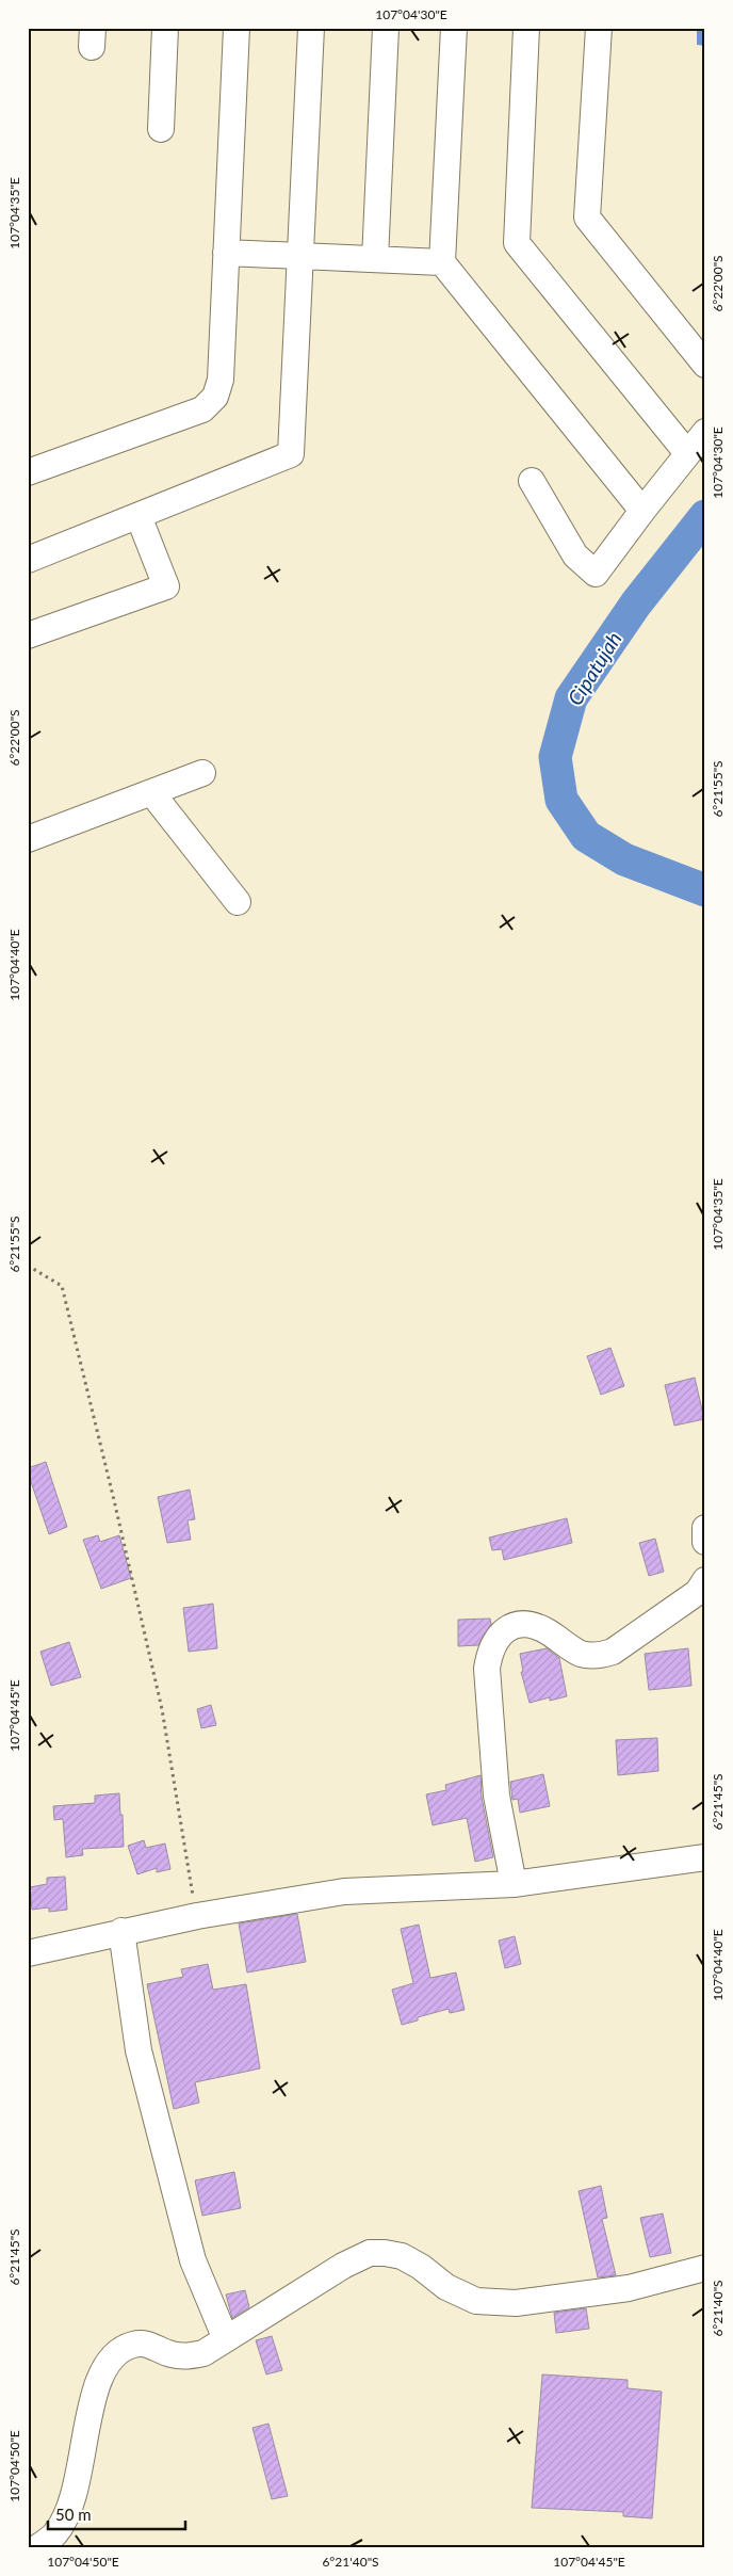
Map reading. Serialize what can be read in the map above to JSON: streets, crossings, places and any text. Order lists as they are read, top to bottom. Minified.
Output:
{"water":["Cipatujah"],"scale_bar":"50 m","coordinates":["107°04'30\"E","107°04'35\"E","6°22'00\"S","6°21'55\"S","107°04'40\"E","107°04'45\"E","6°21'45\"S","6°21'40\"S","107°04'50\"E"]}
